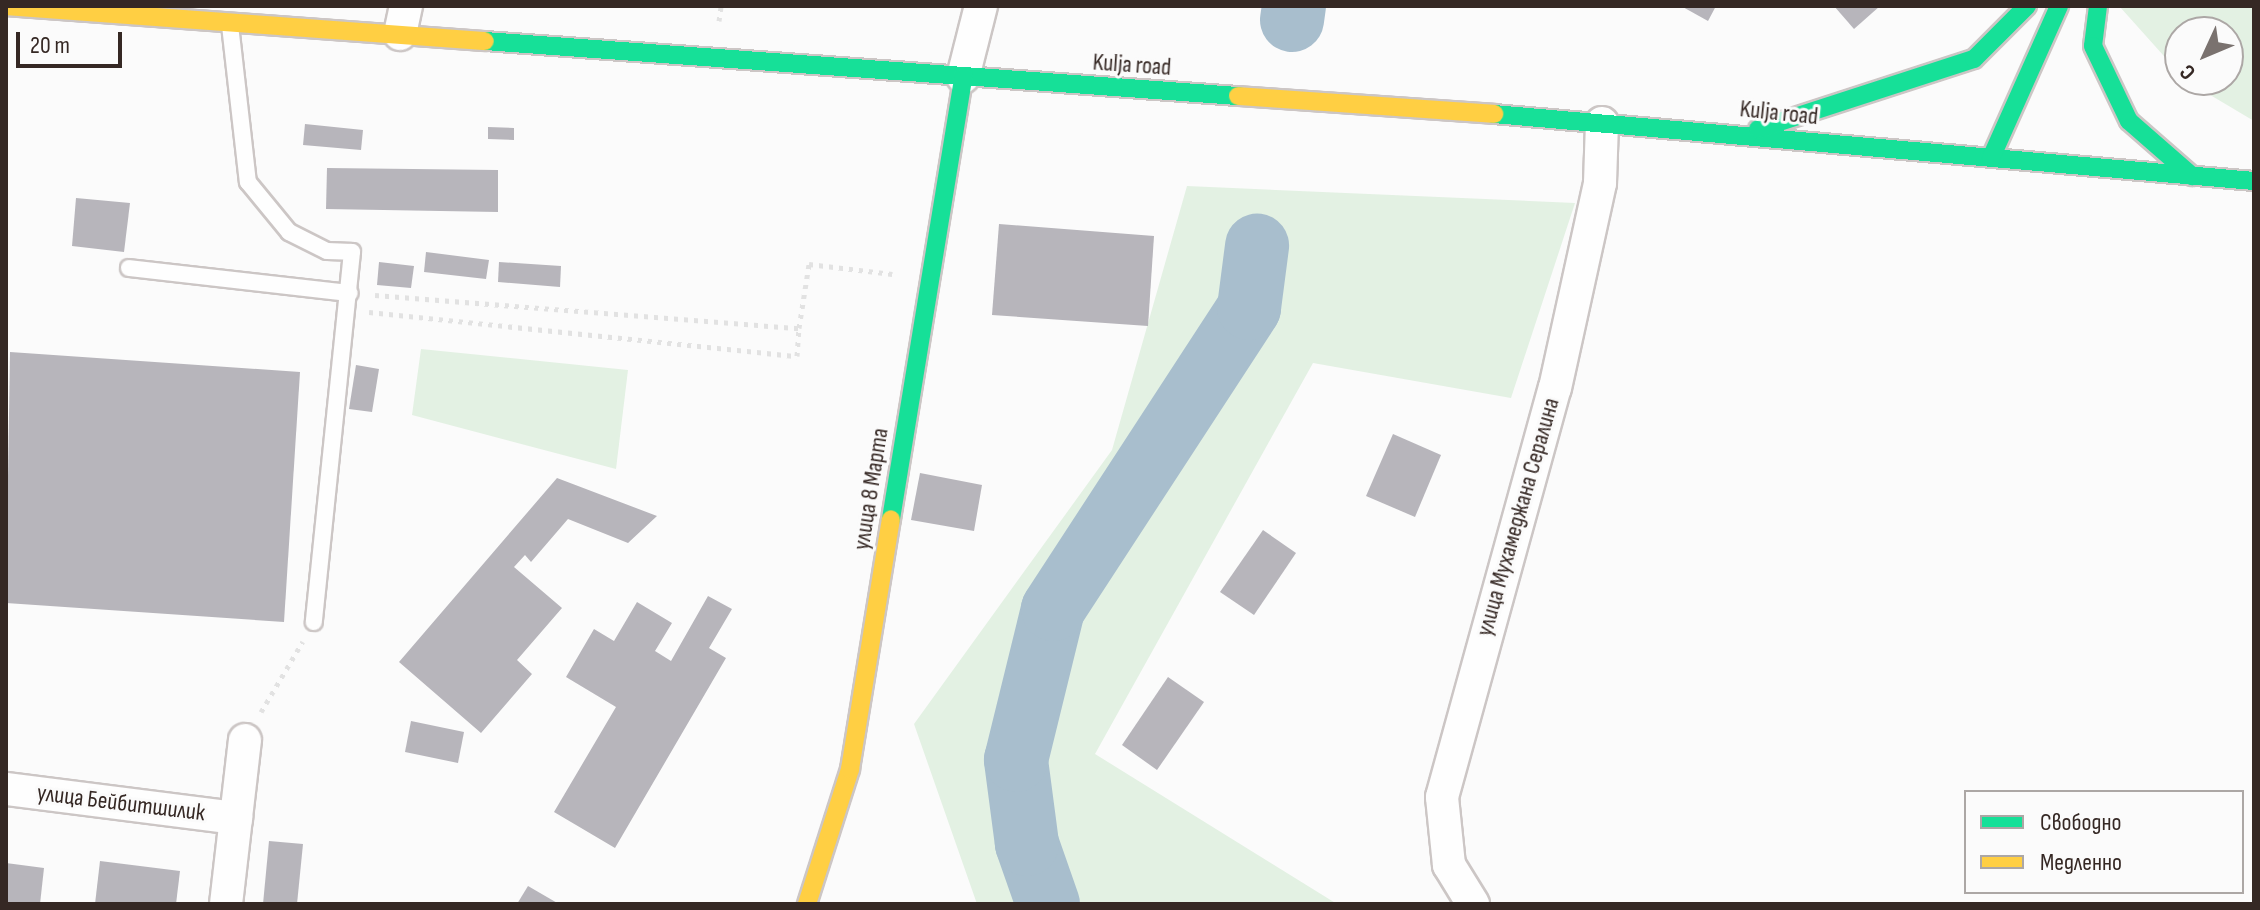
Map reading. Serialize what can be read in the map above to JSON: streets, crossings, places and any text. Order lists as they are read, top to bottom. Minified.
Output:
{"streets":{"main road":["Kulja road","улица 8 Марта"],"street":["улица Мухамеджана Сералина","улица Бейбитшилик"]},"crossings":[["Kulja road","улица 8 Марта"],["Kulja road","улица Мухамеджана Сералина"]],"legend":["Свободно","Медленно"],"scale_bar":"20 m","north":"bottom left"}
